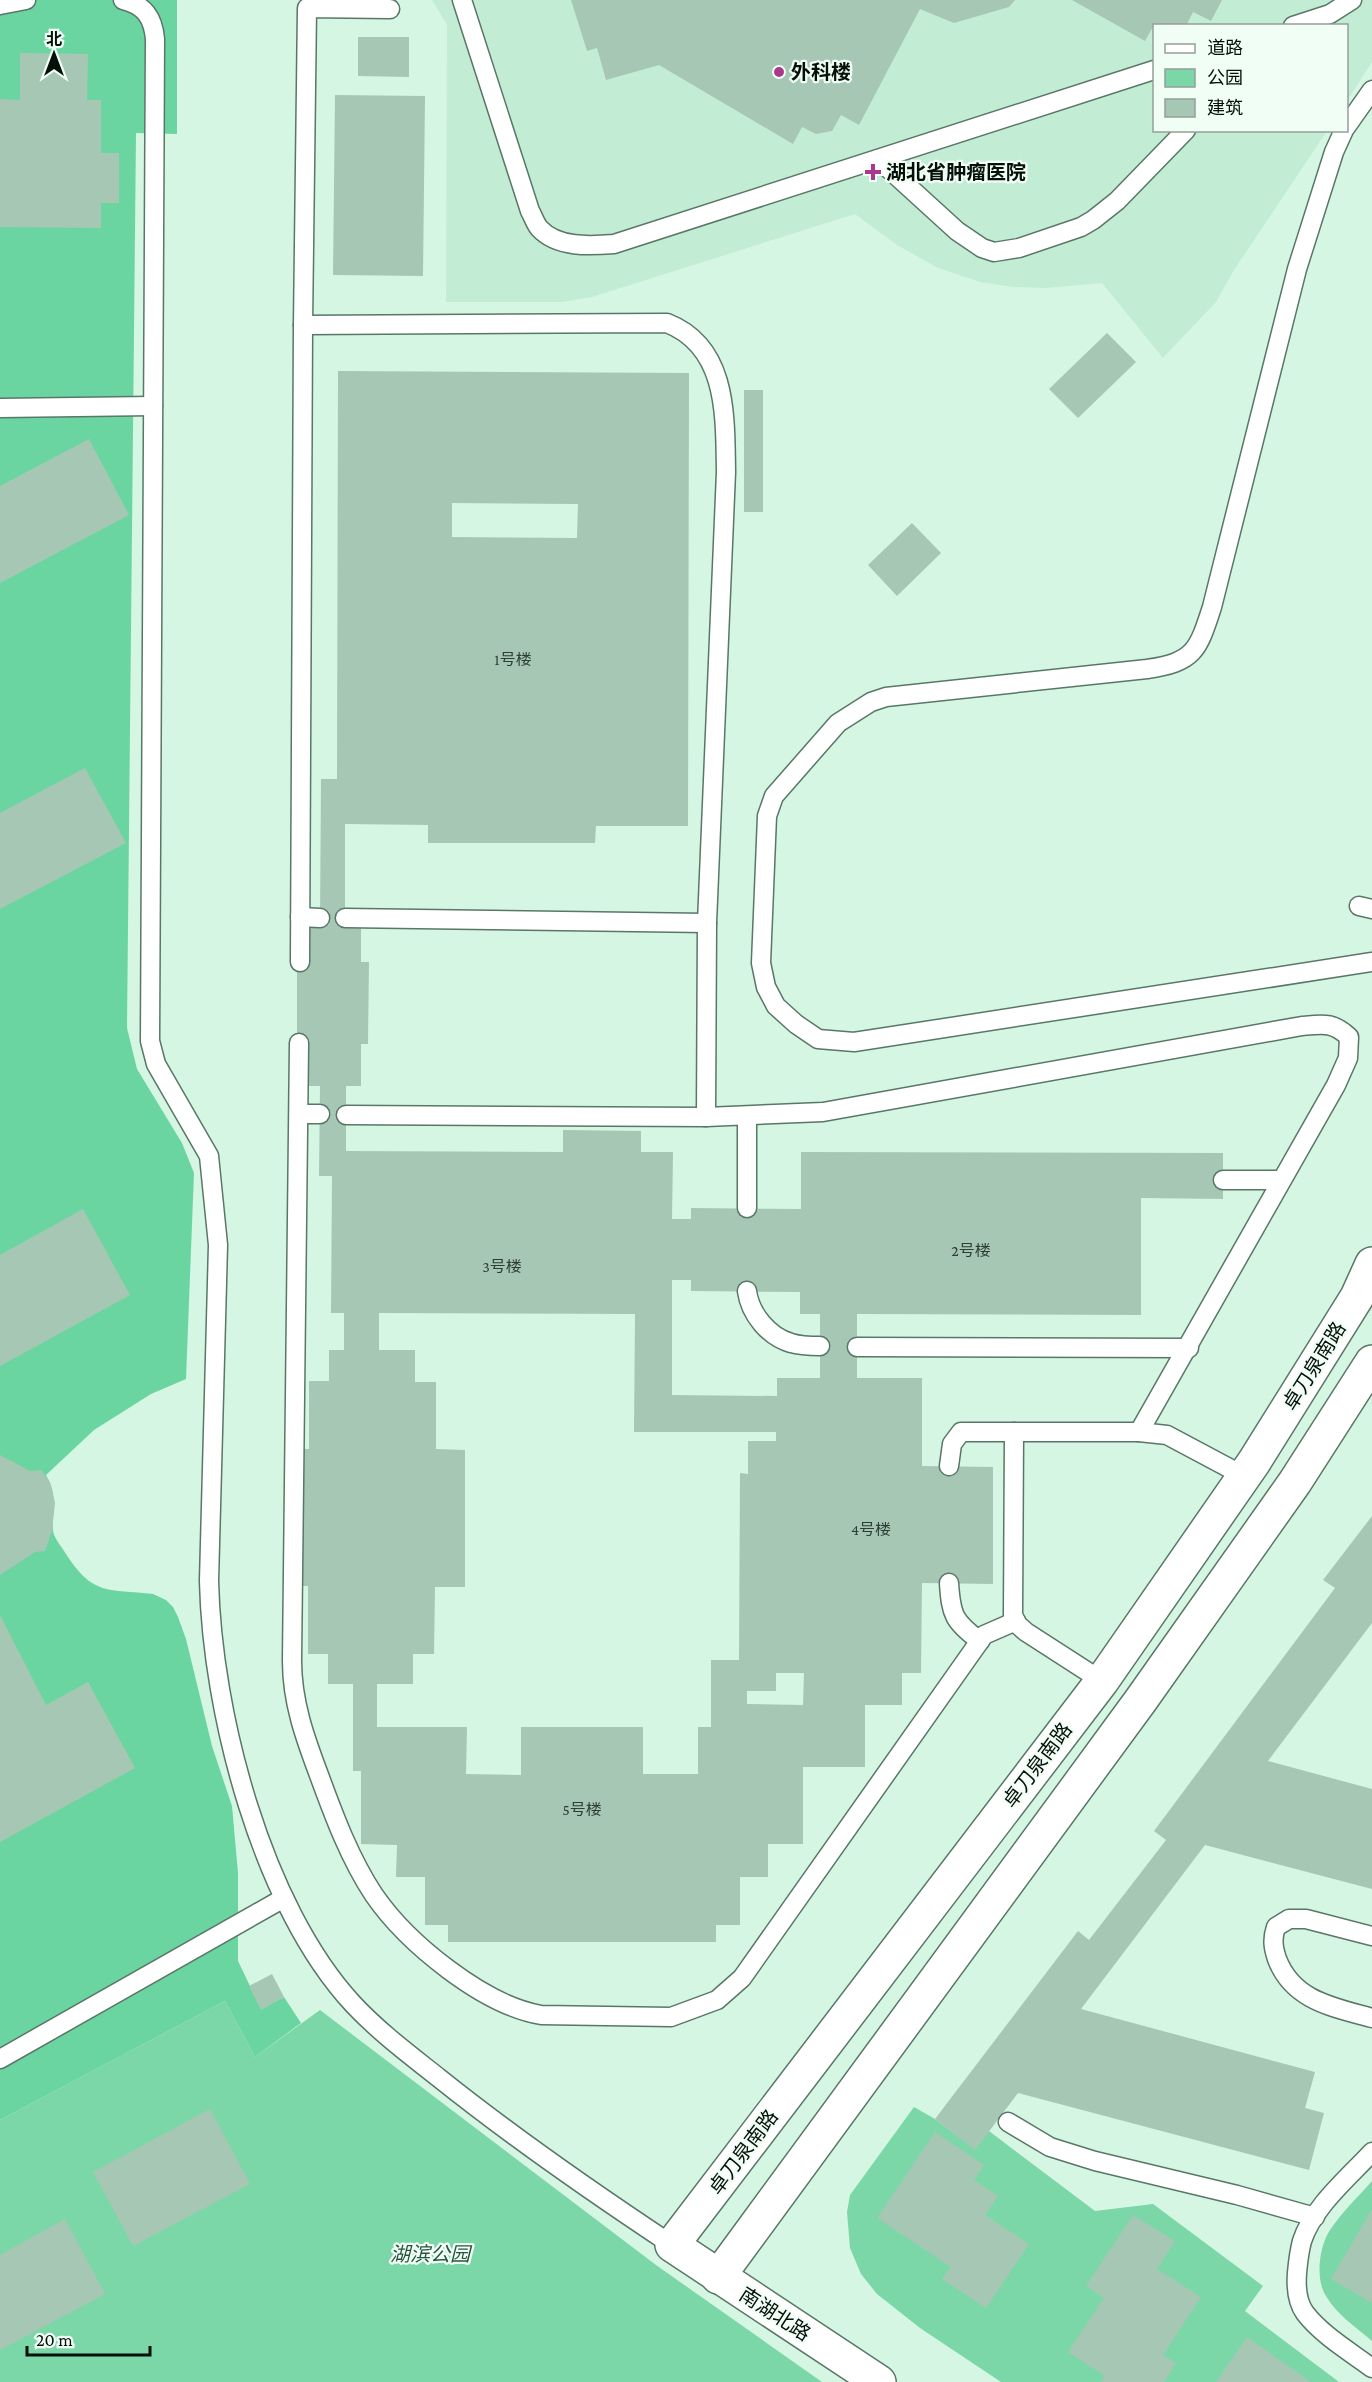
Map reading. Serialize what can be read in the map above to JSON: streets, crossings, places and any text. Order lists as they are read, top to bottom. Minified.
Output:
{"streets":{"street":["卓刀泉南路","南湖北路"]},"crossings":[["卓刀泉南路","南湖北路"]],"parks":["湖滨公园"],"places":{"other":["外科楼"],"health":["湖北省肿瘤医院"]},"house_numbers":["1号楼","2号楼","3号楼","4号楼","5号楼"],"legend":["道路","公园","建筑"],"scale_bar":"20 m","north":"top"}
